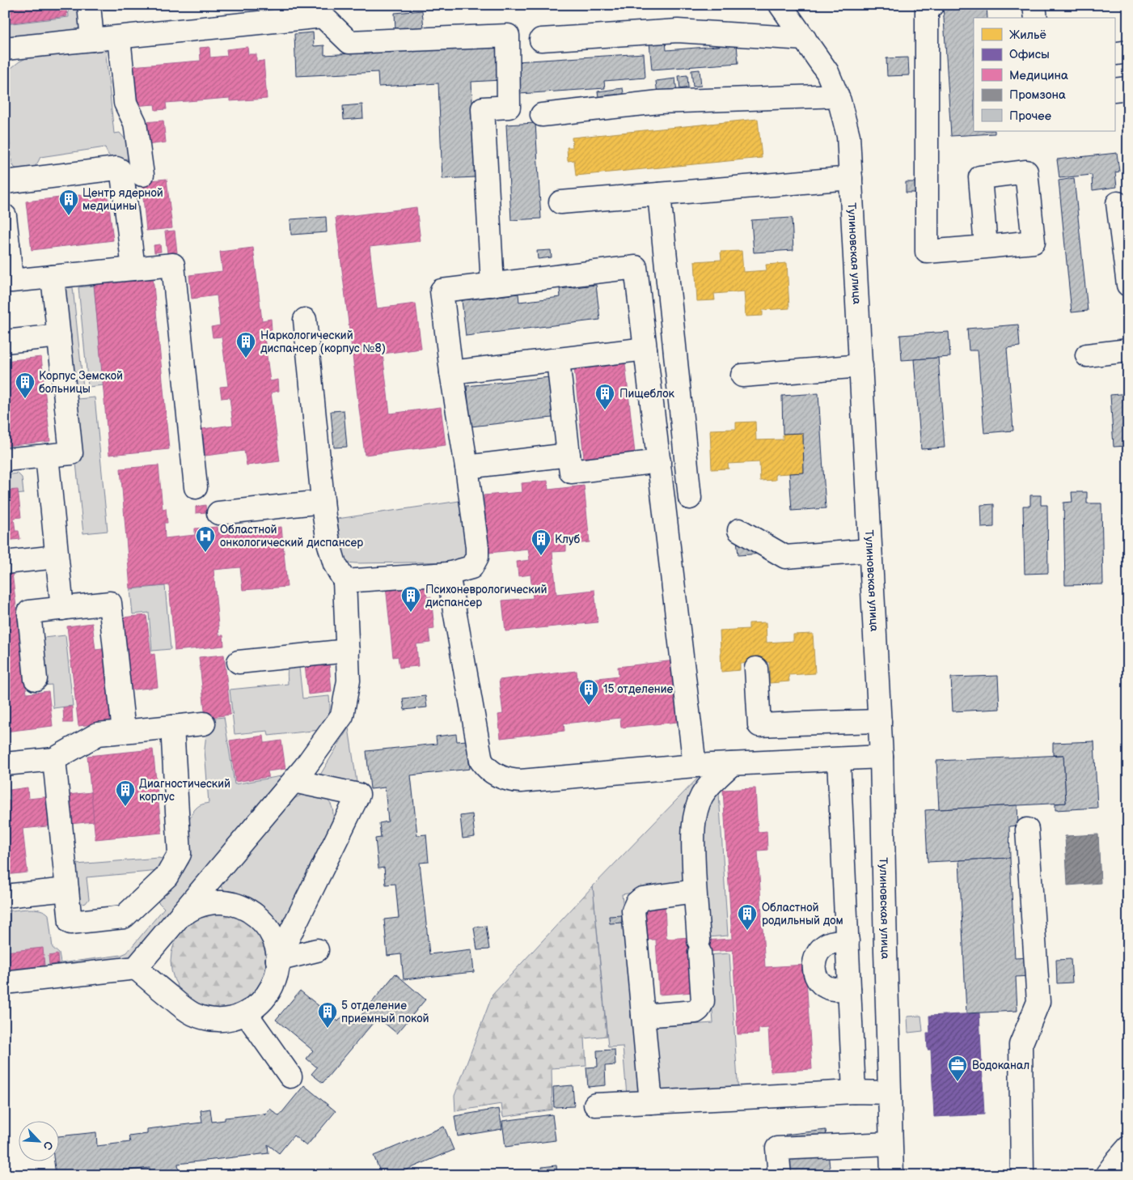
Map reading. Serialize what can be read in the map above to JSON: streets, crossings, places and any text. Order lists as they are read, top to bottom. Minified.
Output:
{"streets":{"street":["Тулиновская улица"]},"places":{"building":["Центр ядерной медицины","Наркологический диспансер (корпус №8)","Корпус Земской больницы","Пищеблок","Клуб","Психоневрологический диспансер","15 отделение","Диагностический корпус","Областной родильный дом","5 отделение приемный покой"],"hospital":["Областной онкологический диспансер"],"office":["Водоканал"]},"legend":["Жильё","Офисы","Медицина","Промзона","Прочее"],"north":"bottom right"}
